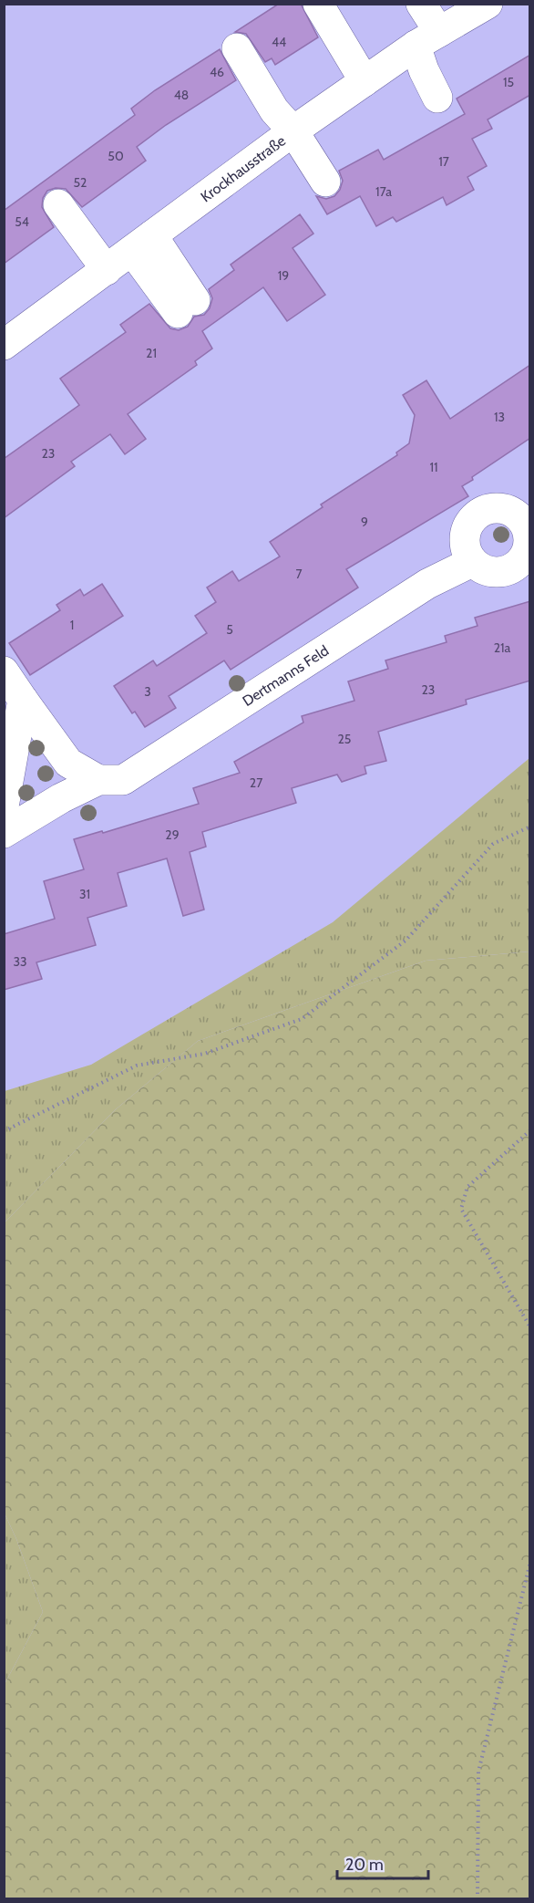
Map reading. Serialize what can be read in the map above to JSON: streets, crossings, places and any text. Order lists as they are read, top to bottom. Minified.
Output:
{"streets":{"street":["Krockhausstraße","Dertmanns Feld"]},"house_numbers":["44","46","15","48","50","17","52","17a","54","19","21","13","23","11","9","7","1","5","21a","23","3","25","27","29","31","33"],"scale_bar":"20 m"}
